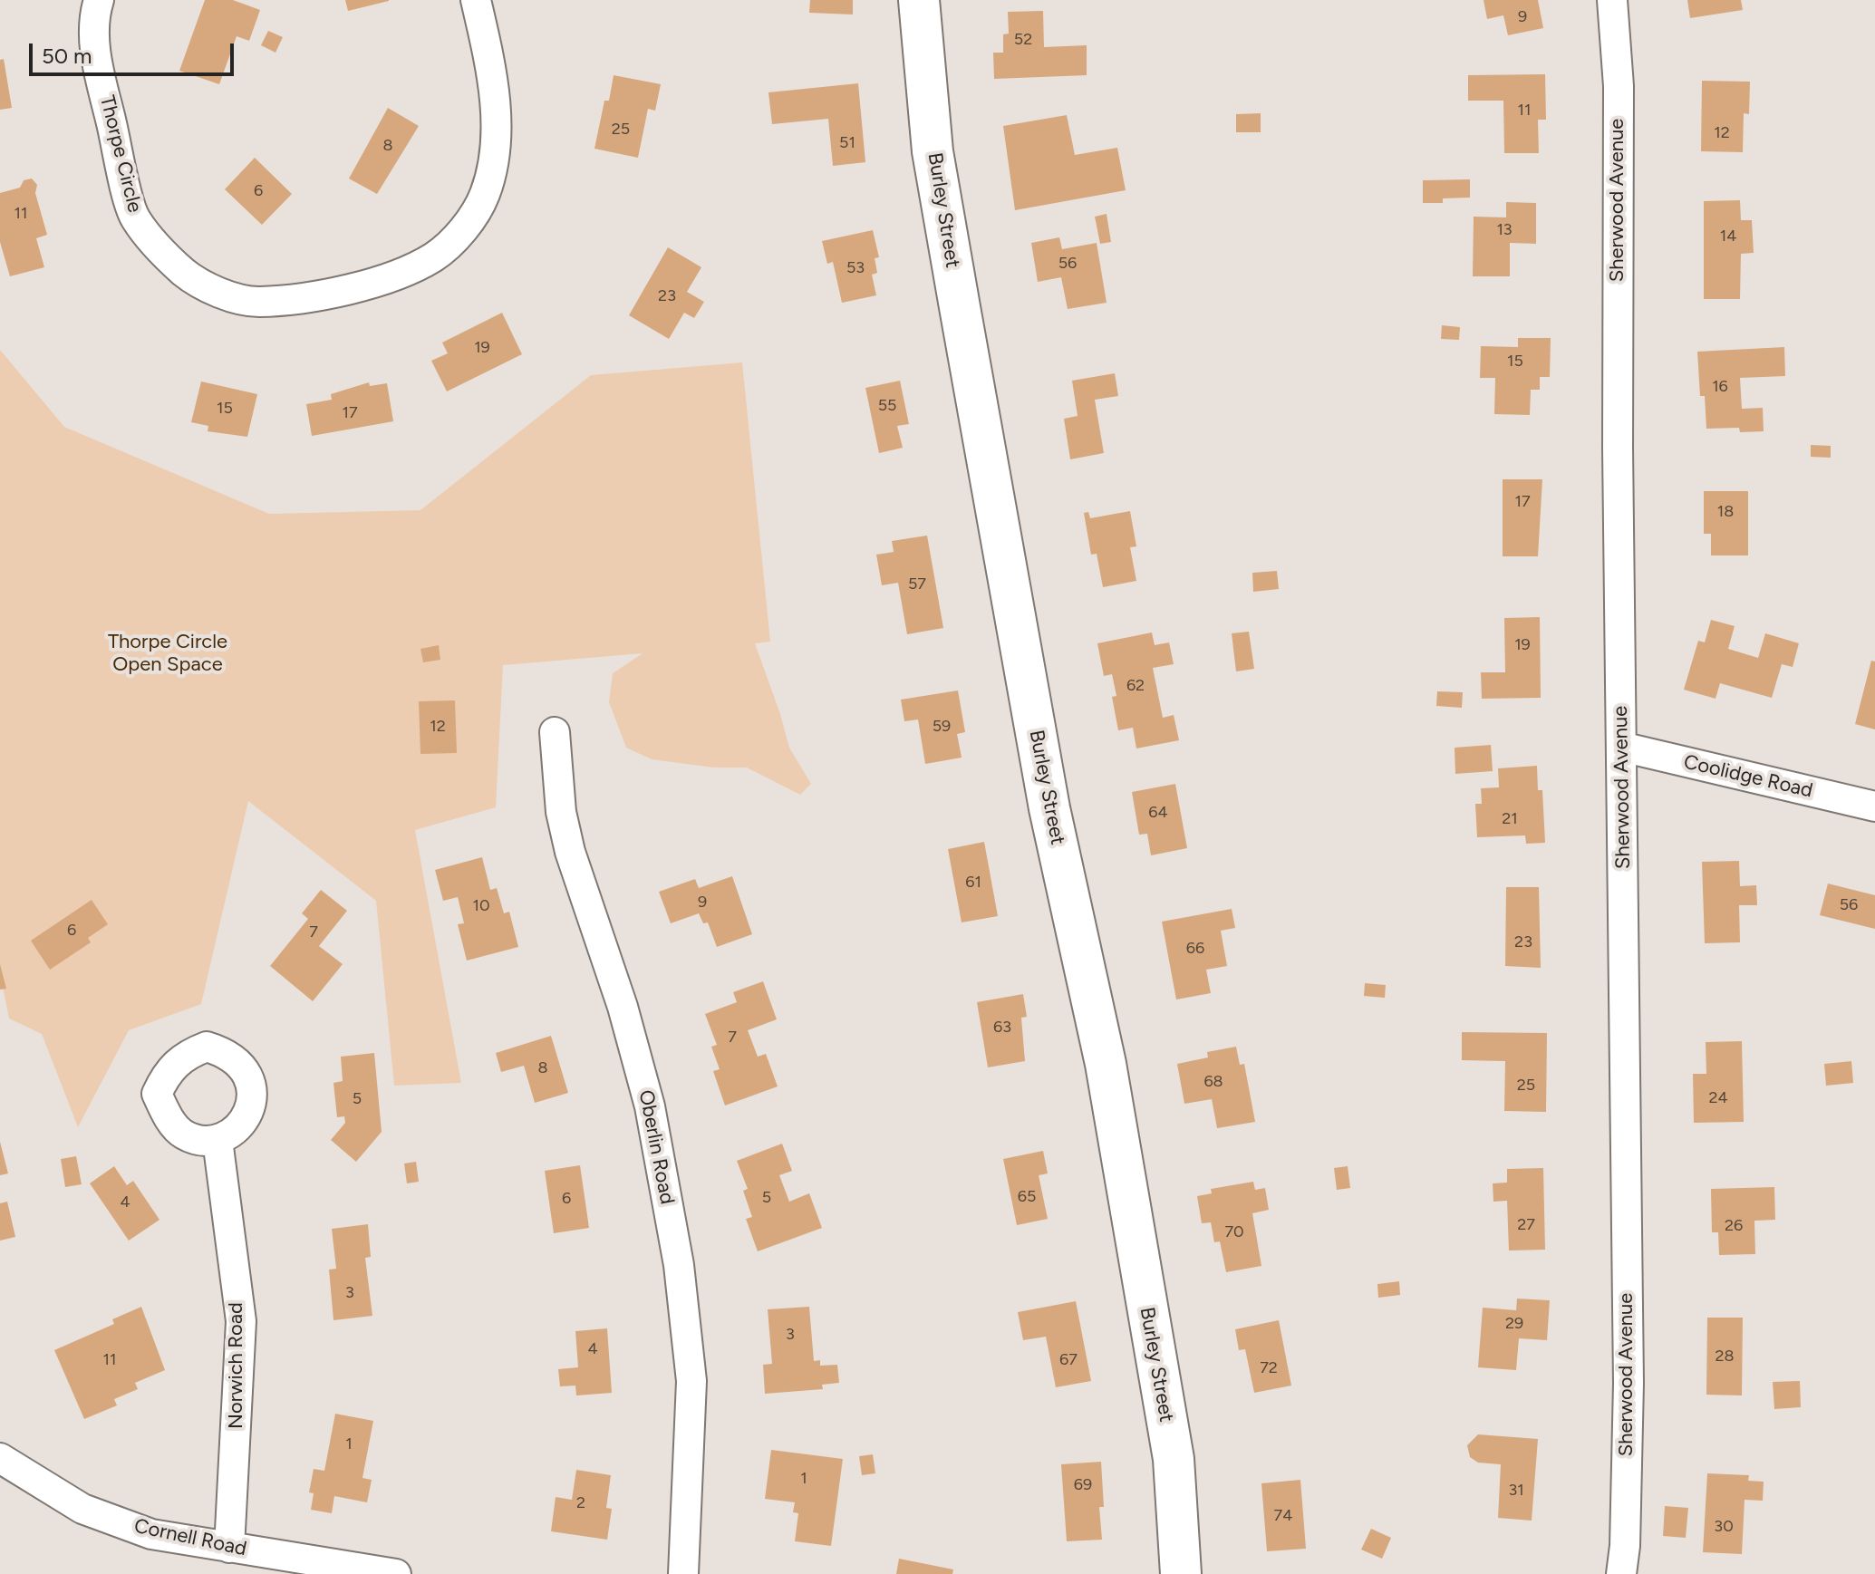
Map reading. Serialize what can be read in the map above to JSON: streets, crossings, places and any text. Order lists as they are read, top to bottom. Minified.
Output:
{"streets":{"main road":["Burley Street"],"street":["Thorpe Circle","Sherwood Avenue","Coolidge Road","Oberlin Road","Norwich Road","Cornell Road"]},"crossings":[["Sherwood Avenue","Coolidge Road"],["Norwich Road","Cornell Road"]],"parks":["Thorpe Circle Open Space"],"house_numbers":["9","52","11","25","12","51","8","6","11","13","14","56","53","23","19","15","16","55","15","17","17","18","57","19","62","12","59","64","21","61","9","56","10","6","7","23","66","63","7","8","68","25","24","5","65","5","6","4","27","26","70","3","29","3","4","28","11","67","72","1","1","69","31","2","74","30"],"scale_bar":"50 m"}
